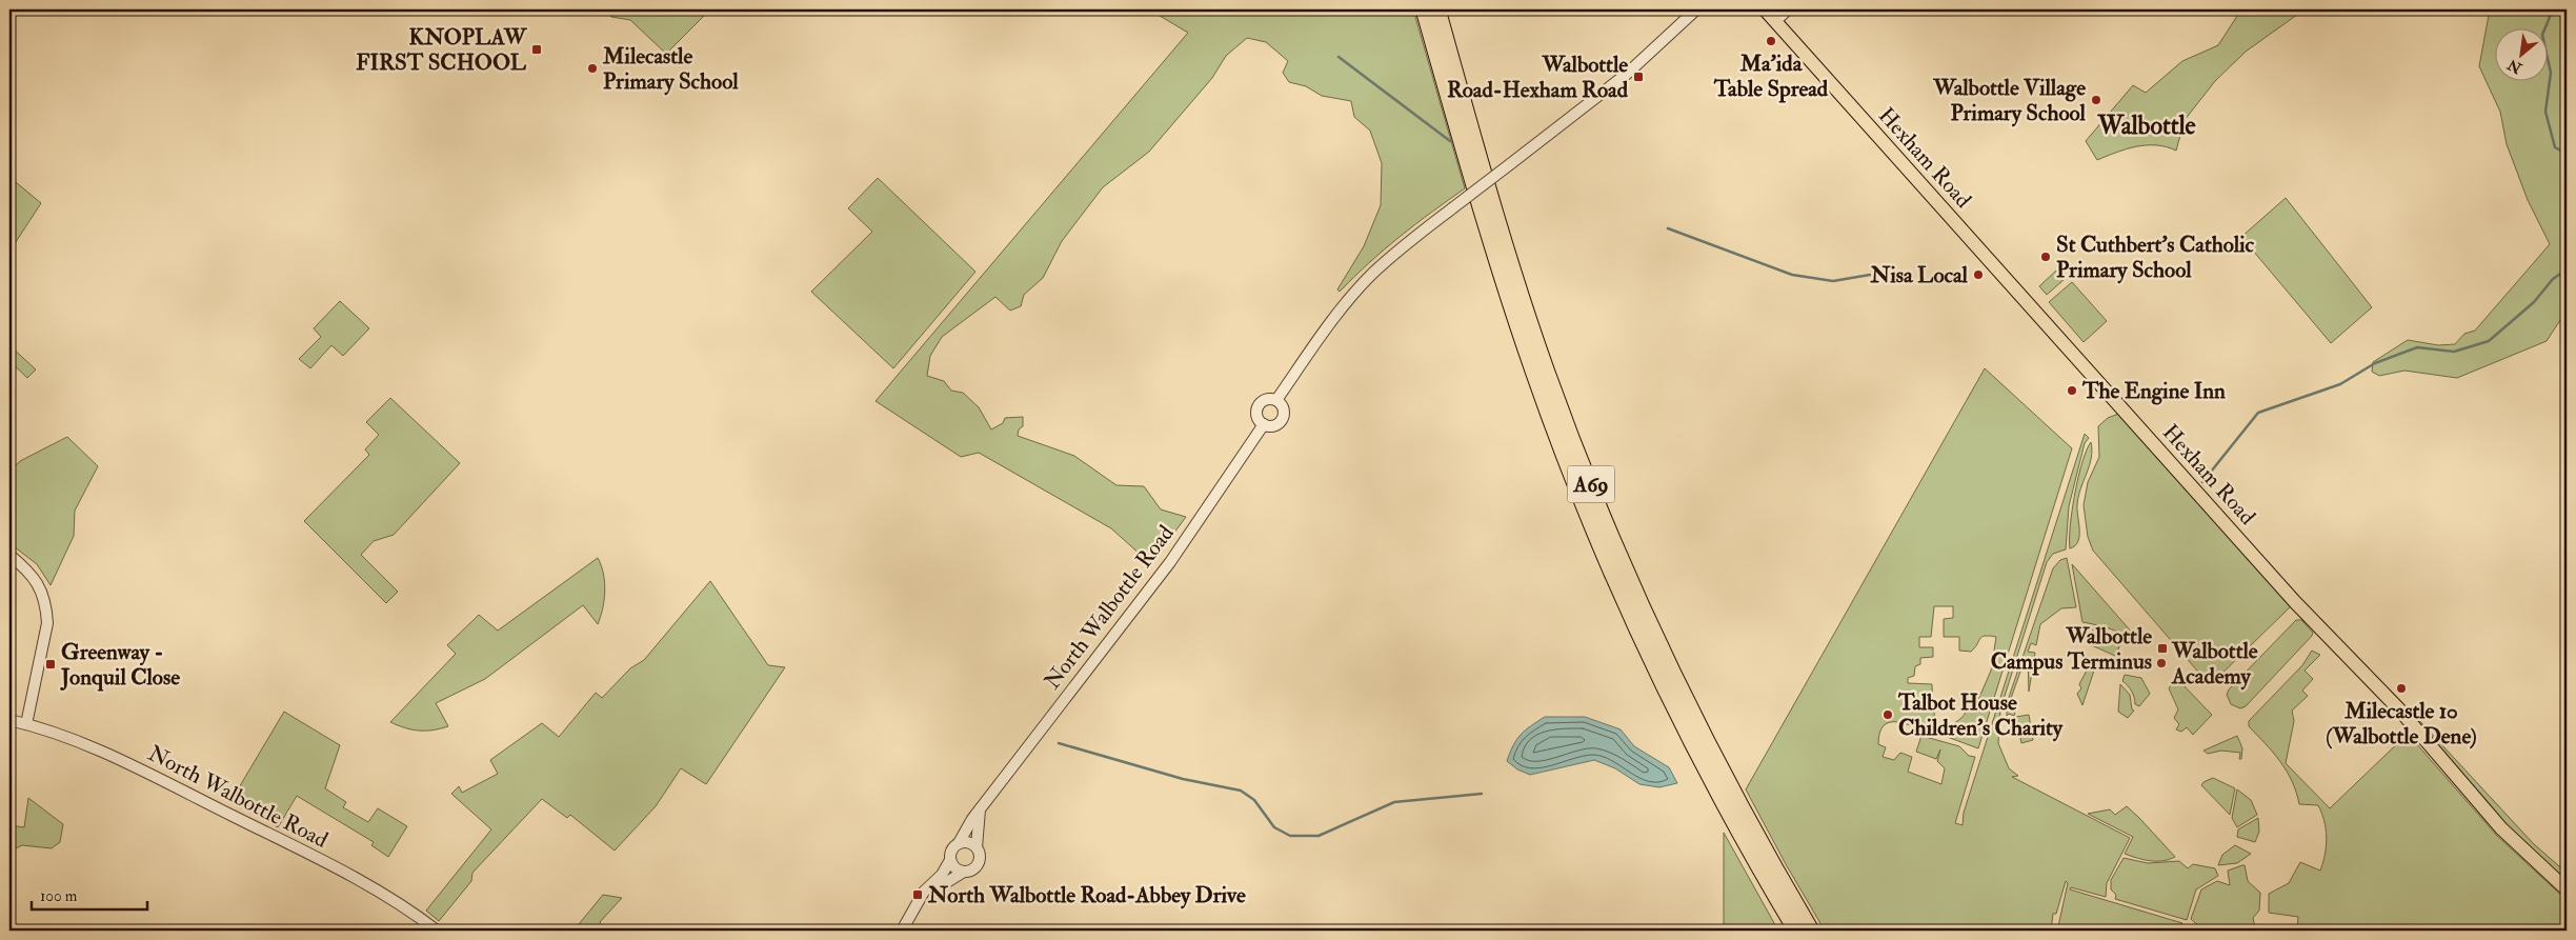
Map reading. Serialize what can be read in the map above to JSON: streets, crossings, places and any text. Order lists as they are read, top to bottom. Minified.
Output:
{"streets":{"highway":["A69"],"main road":["Hexham Road"],"street":["North Walbottle Road"]},"districts":["Walbottle"],"places":{"other":["Ma'ida Table Spread","Milecastle Primary School","Walbottle Village Primary School","St Cuthbert's Catholic Primary School","Nisa Local","The Engine Inn","Walbottle Academy","Milecastle 10 (Walbottle Dene)","Talbot House Children's Charity"],"transit":["KNOPLAW FIRST SCHOOL","Walbottle Road-Hexham Road","Walbottle Campus Terminus","Greenway - Jonquil Close","North Walbottle Road-Abbey Drive"]},"scale_bar":"100 m","north":"bottom left"}
